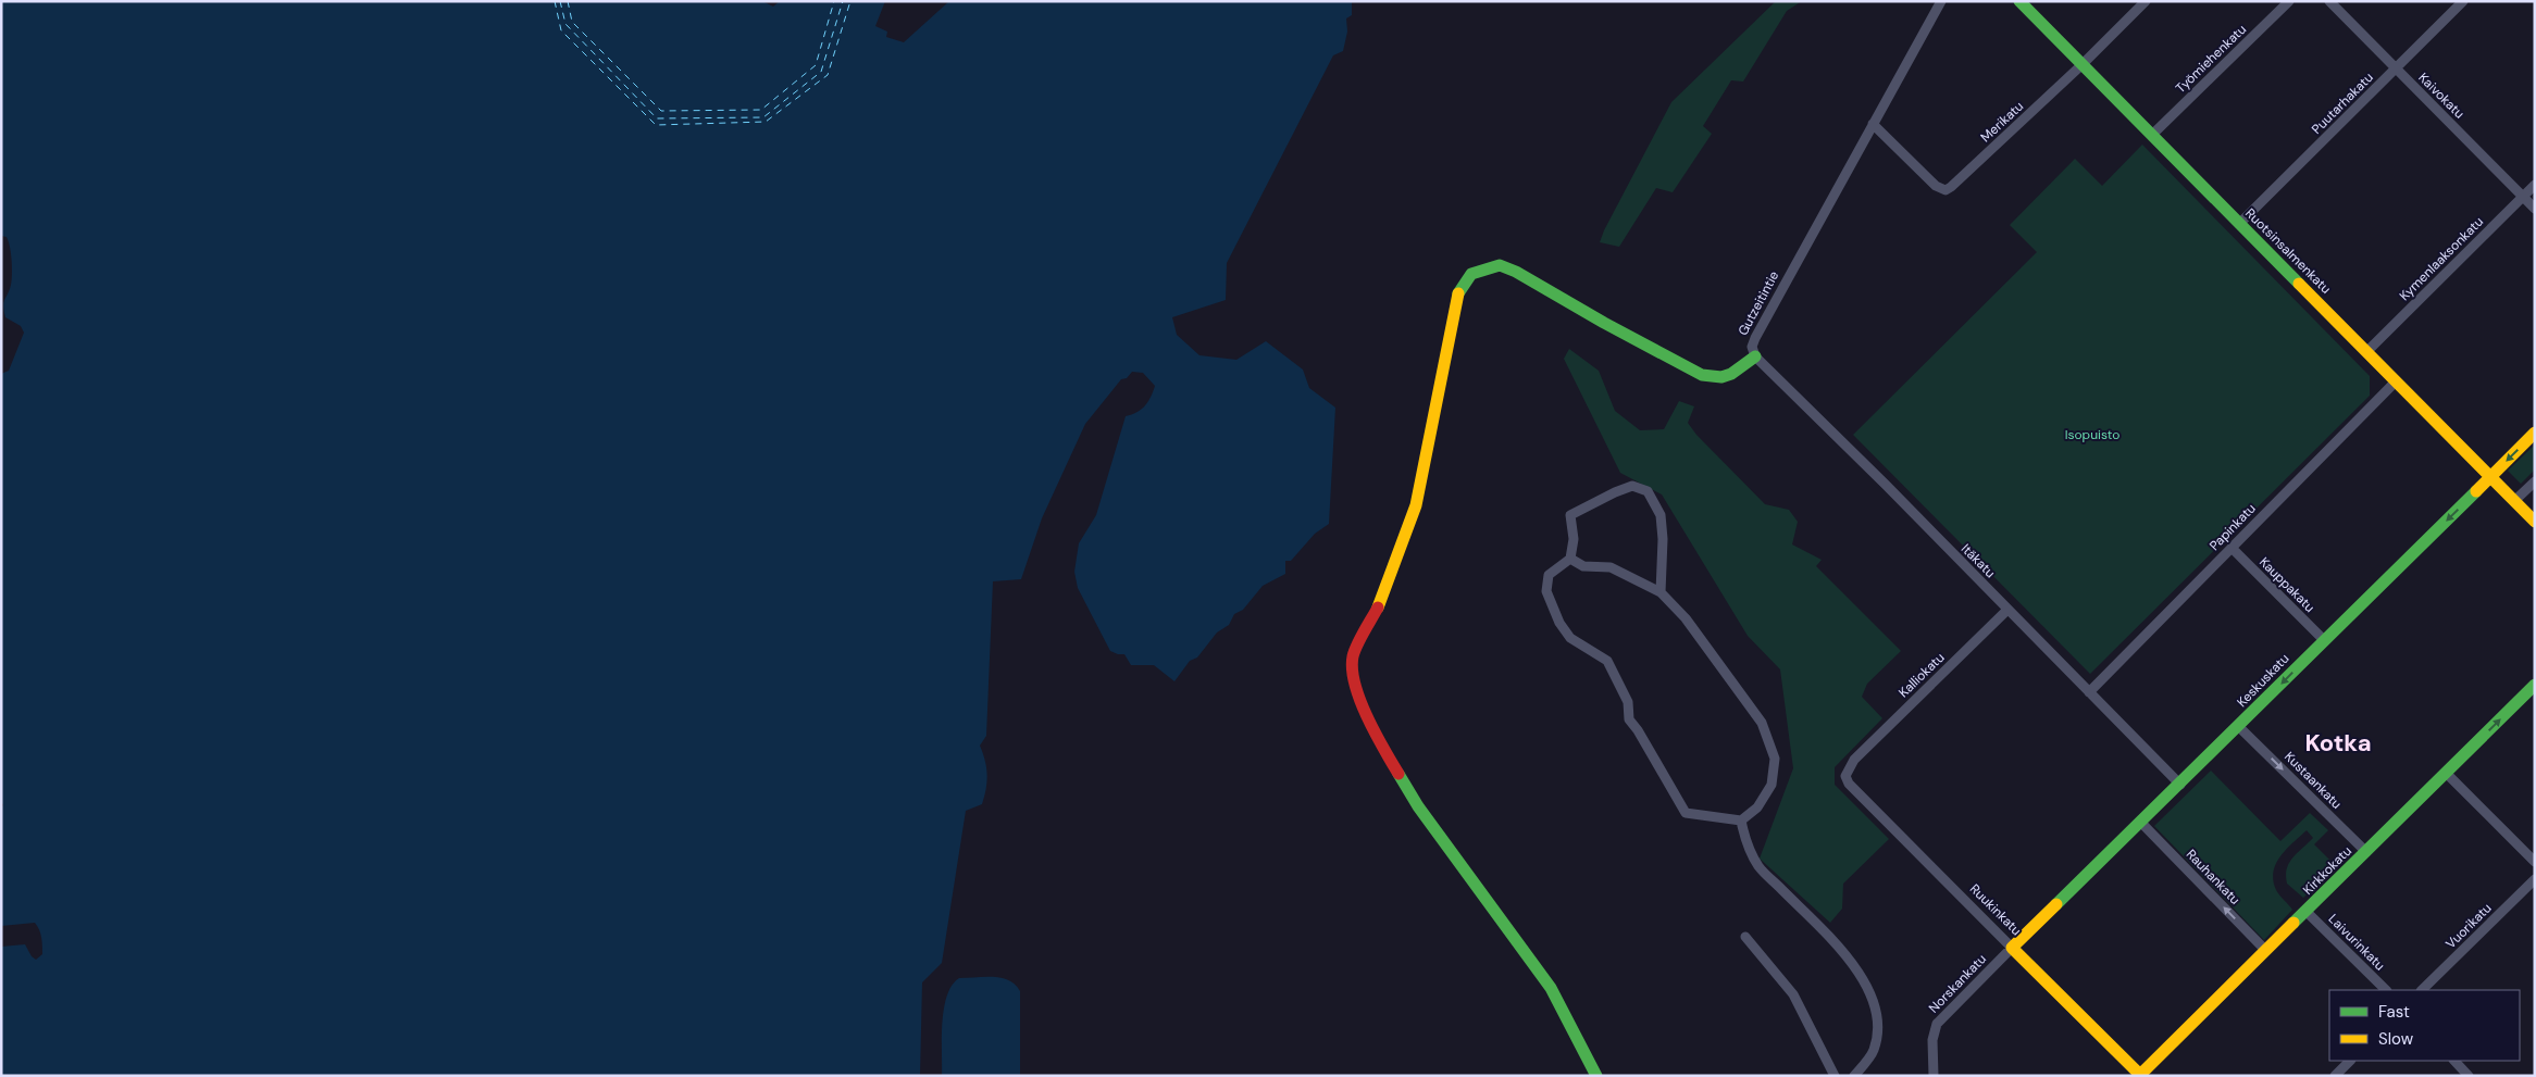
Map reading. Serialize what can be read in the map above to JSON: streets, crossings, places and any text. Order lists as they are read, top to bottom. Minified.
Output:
{"streets":{"street":["Työmiehenkatu","Kaivokatu","Puutarhakatu","Merikatu","Ruotsinsalmenkatu","Kymenlaaksonkatu","Gutzeitintie","Papinkatu","Itäkatu","Kauppakatu","Kalliokatu","Keskuskatu","Kustaankatu","Kirkkokatu","Rauhankatu","Ruukinkatu","Vuorikatu","Laivurinkatu","Norskankatu"]},"crossings":[["Työmiehenkatu","Ruotsinsalmenkatu"],["Kaivokatu","Puutarhakatu"],["Kaivokatu","Kymenlaaksonkatu"],["Puutarhakatu","Ruotsinsalmenkatu"],["Merikatu","Ruotsinsalmenkatu"],["Merikatu","Gutzeitintie"],["Ruotsinsalmenkatu","Kymenlaaksonkatu"],["Ruotsinsalmenkatu","Papinkatu"],["Ruotsinsalmenkatu","Keskuskatu"],["Gutzeitintie","Itäkatu"],["Papinkatu","Itäkatu"],["Papinkatu","Kauppakatu"],["Itäkatu","Kalliokatu"],["Itäkatu","Keskuskatu"],["Kauppakatu","Keskuskatu"],["Kalliokatu","Ruukinkatu"],["Keskuskatu","Kustaankatu"],["Keskuskatu","Rauhankatu"],["Keskuskatu","Ruukinkatu"],["Keskuskatu","Norskankatu"],["Kustaankatu","Kirkkokatu"],["Kirkkokatu","Rauhankatu"],["Kirkkokatu","Ruukinkatu"],["Kirkkokatu","Laivurinkatu"],["Ruukinkatu","Norskankatu"]],"one_way":["Keskuskatu","Kustaankatu","Rauhankatu"],"districts":["Kotka"],"parks":["Isopuisto"],"legend":["Fast","Slow"]}
